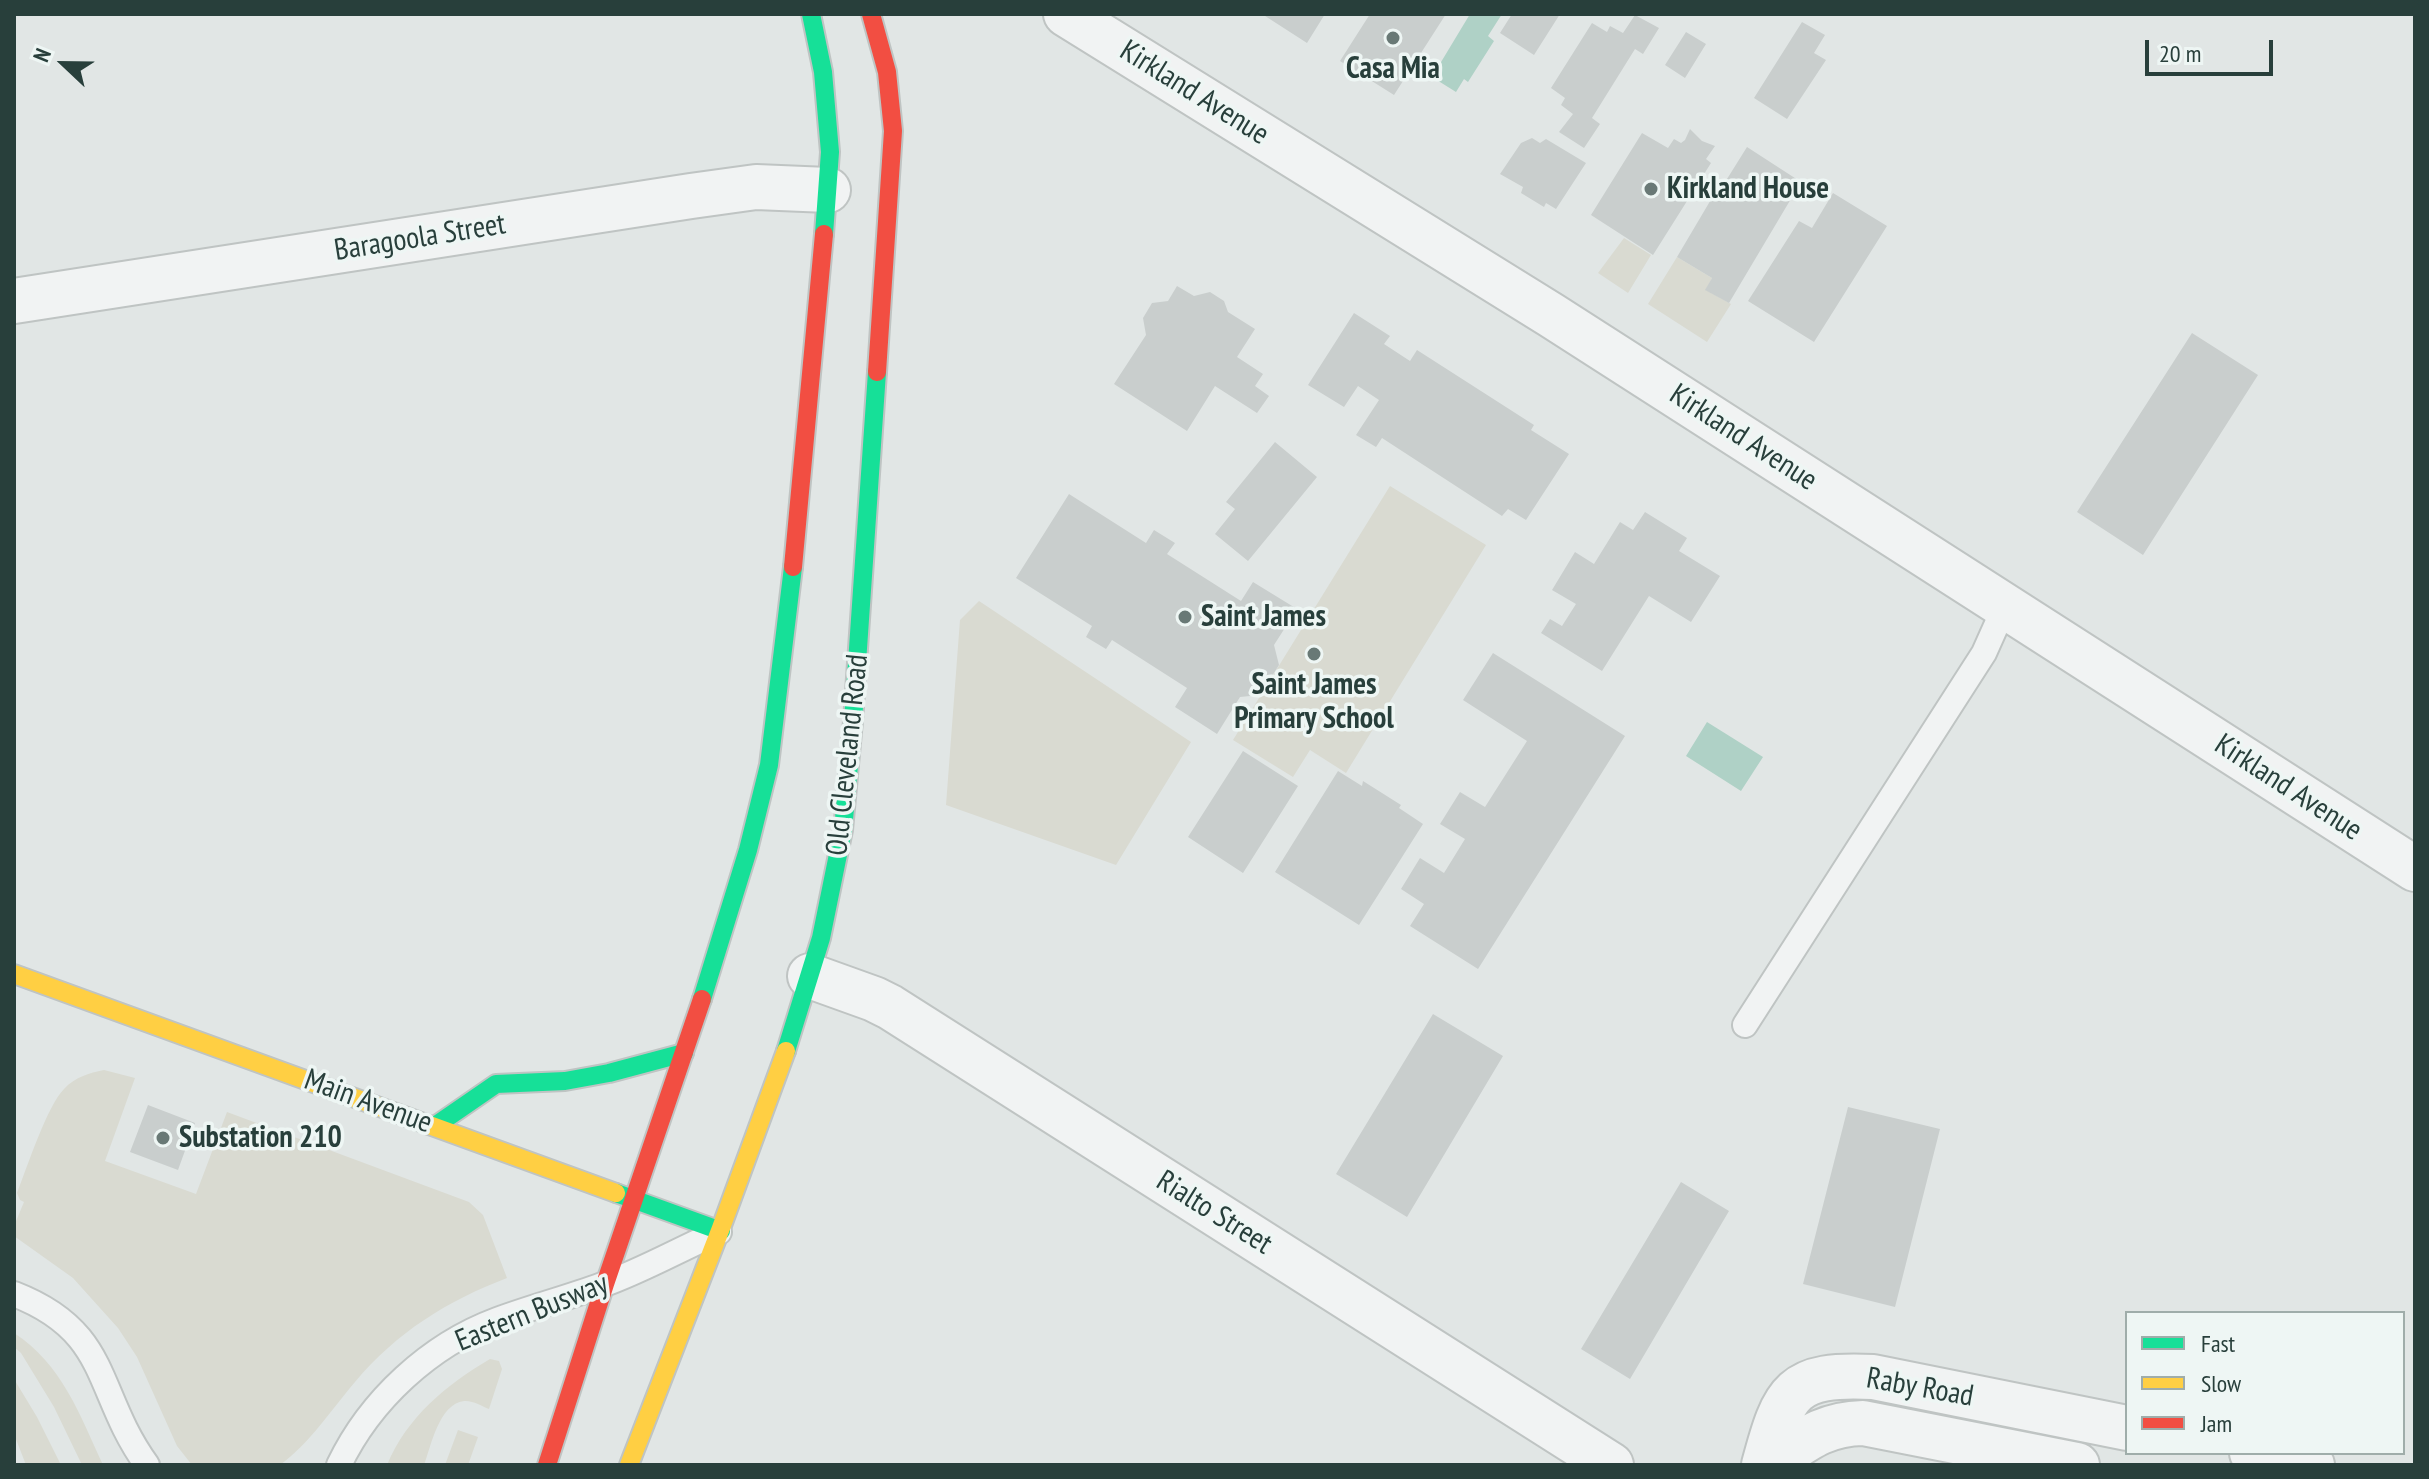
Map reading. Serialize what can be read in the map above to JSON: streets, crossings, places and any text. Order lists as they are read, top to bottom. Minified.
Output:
{"streets":{"main road":["Old Cleveland Road","Main Avenue"],"street":["Kirkland Avenue","Baragoola Street","Rialto Street","Raby Road"],"lane":["Eastern Busway"]},"crossings":[["Old Cleveland Road","Main Avenue"],["Old Cleveland Road","Rialto Street"],["Old Cleveland Road","Eastern Busway"],["Main Avenue","Eastern Busway"]],"places":["Casa Mia","Kirkland House","Saint James","Saint James Primary School","Substation 210"],"legend":["Fast","Slow","Jam"],"scale_bar":"20 m","north":"left"}
